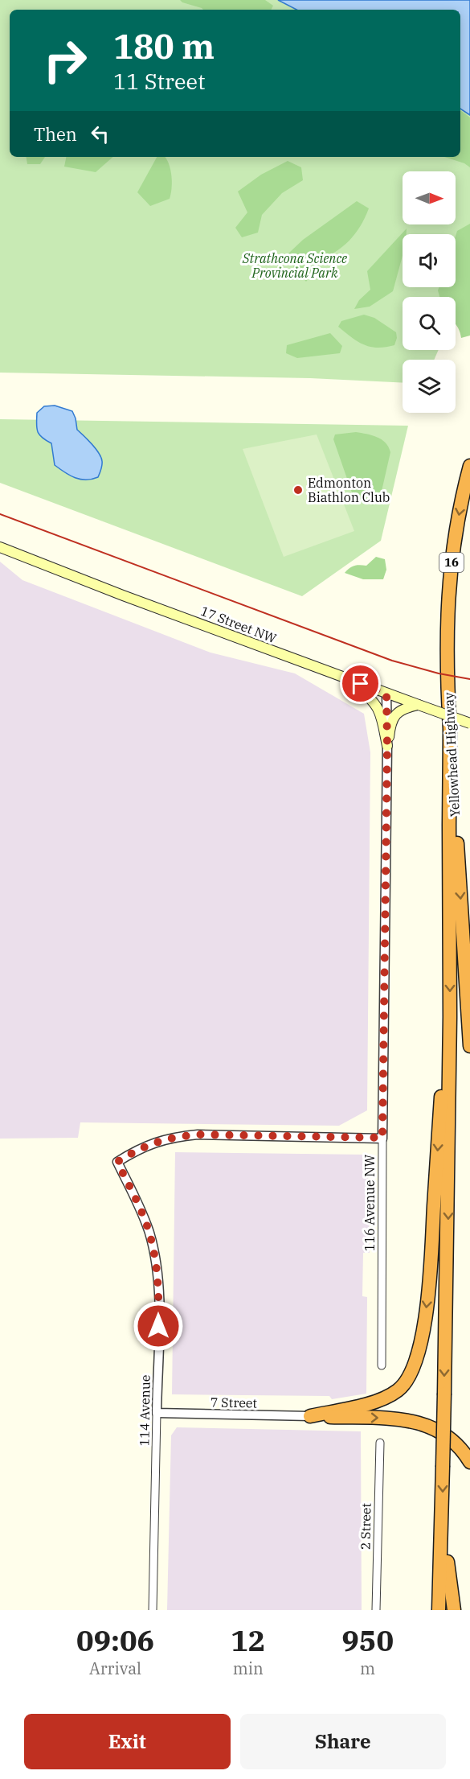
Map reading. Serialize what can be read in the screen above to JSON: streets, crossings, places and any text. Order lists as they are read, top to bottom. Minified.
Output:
{"streets":{"highway":["16","Yellowhead Highway"],"main road":["17 Street NW"],"street":["116 Avenue NW","7 Street","114 Avenue","2 Street"]},"crossings":[["17 Street NW","116 Avenue NW"],["116 Avenue NW","114 Avenue"],["7 Street","114 Avenue"]],"parks":["Strathcona Science Provincial Park"],"places":["Edmonton Biathlon Club"],"north":"right","page":{"turn":["180 m","11 Street"],"then":"Then","eta":["09:06","Arrival","12","min","950","m"],"buttons":["Exit","Share"]}}
